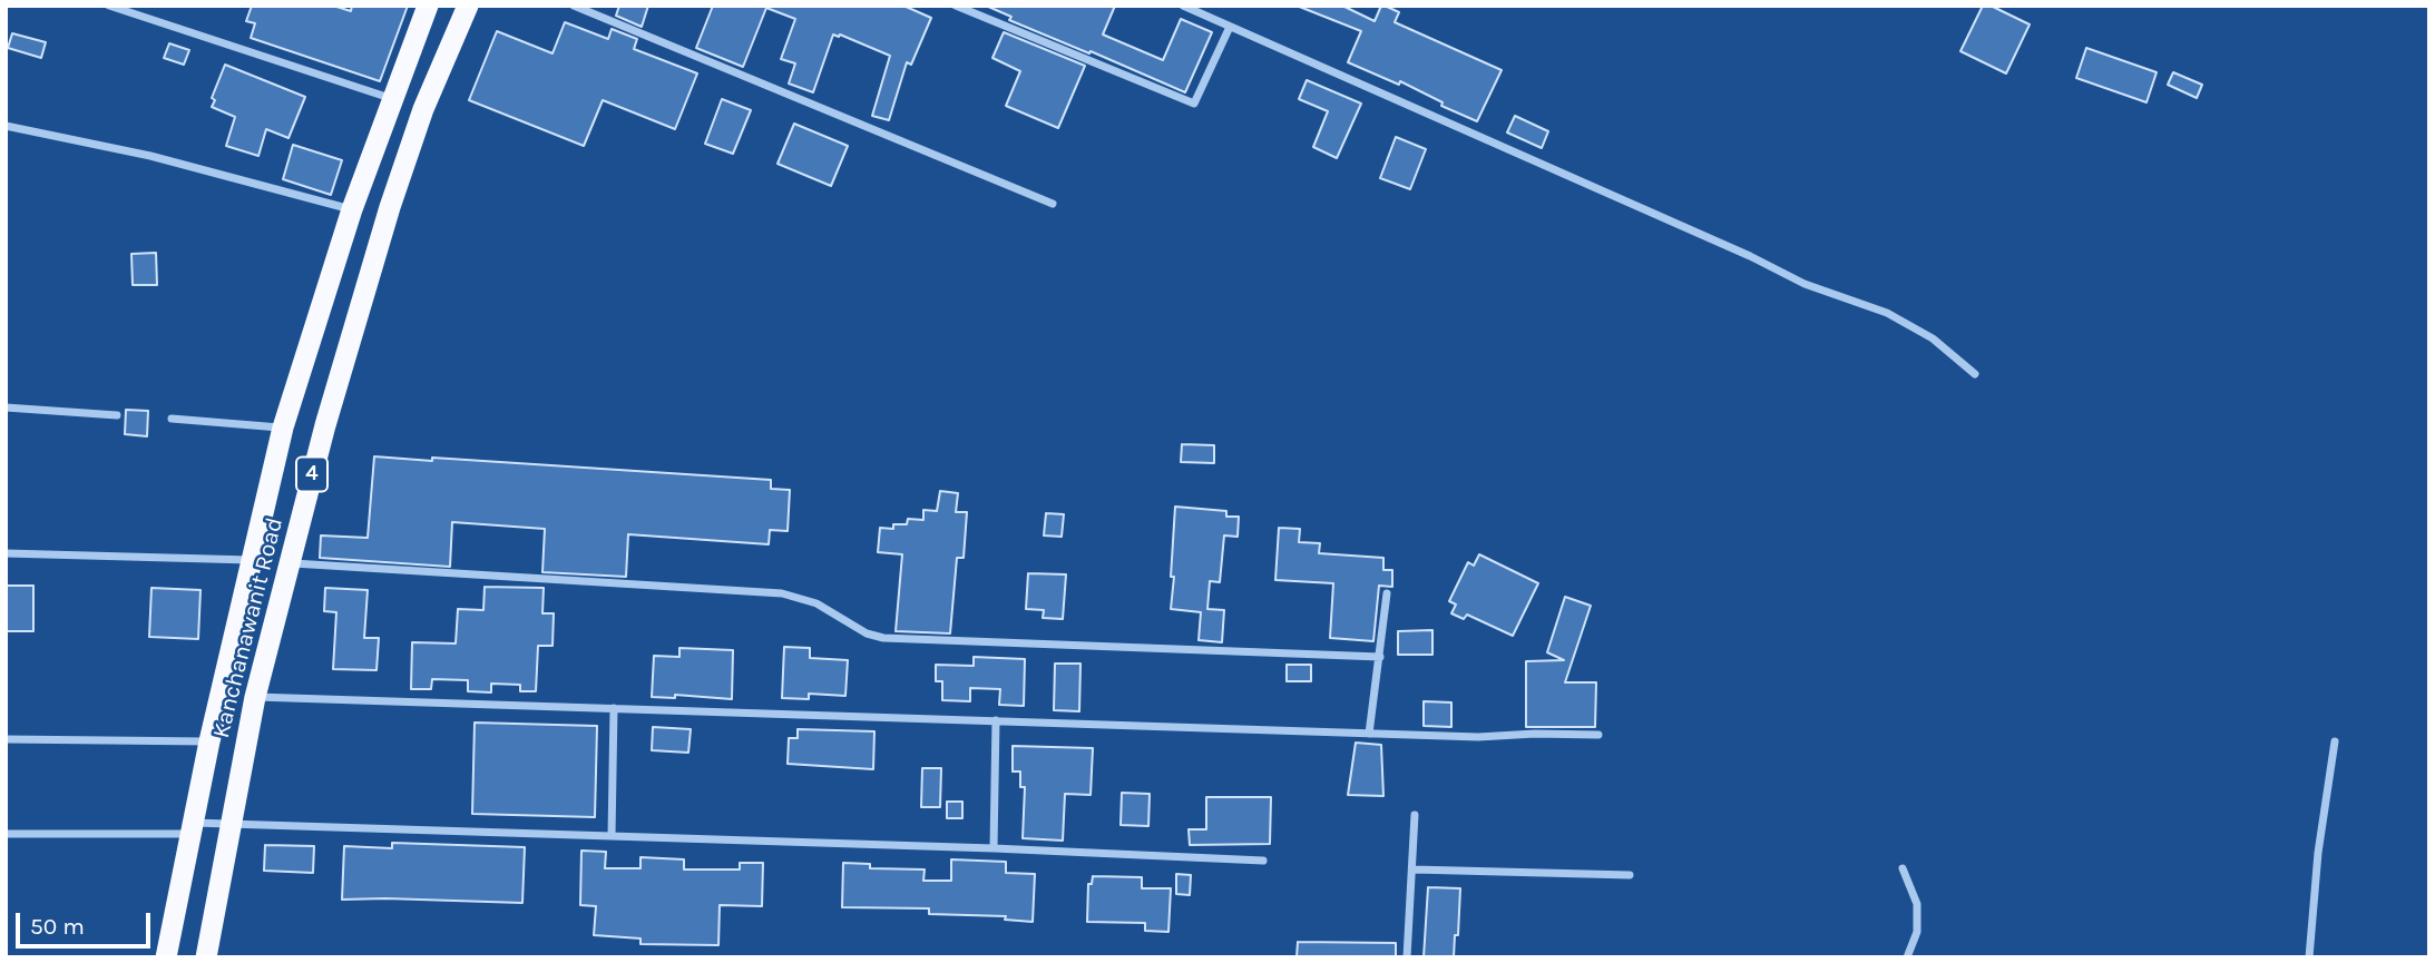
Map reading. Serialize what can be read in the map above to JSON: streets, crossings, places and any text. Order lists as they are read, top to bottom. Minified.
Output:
{"streets":{"highway":["4","Kanchanawanit Road"]},"scale_bar":"50 m"}
